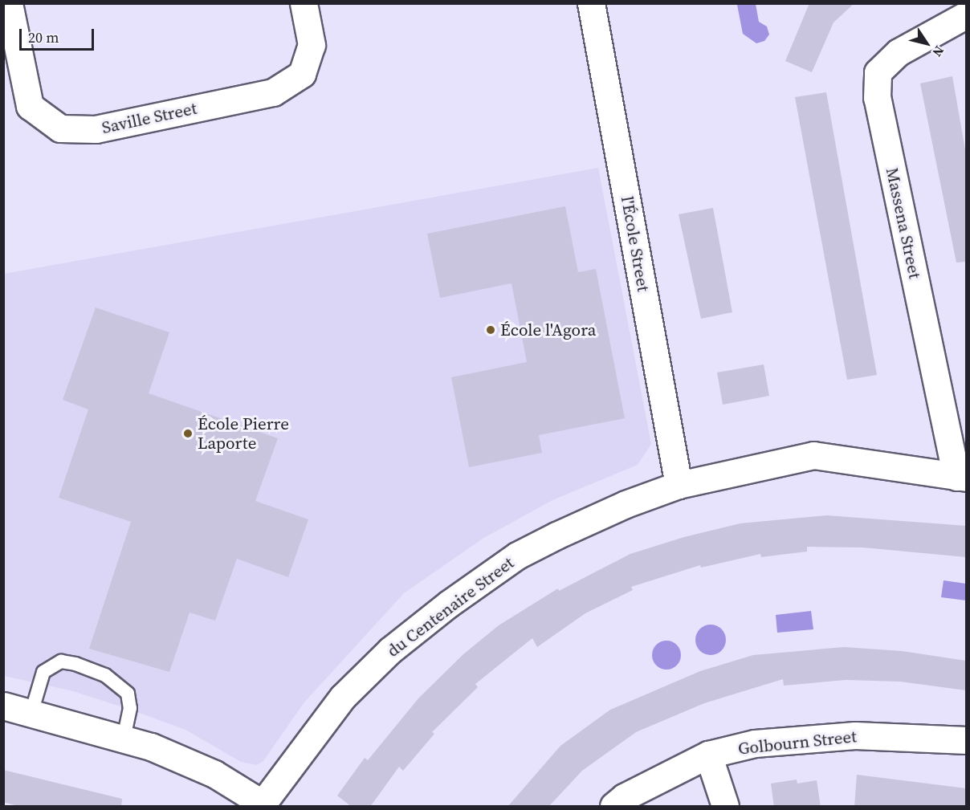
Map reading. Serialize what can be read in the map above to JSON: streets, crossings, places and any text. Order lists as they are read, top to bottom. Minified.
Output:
{"streets":{"street":["Saville Street","Massena Street","l'École Street","du Centenaire Street","Golbourn Street"]},"crossings":[["Massena Street","du Centenaire Street"],["l'École Street","du Centenaire Street"]],"places":["École l'Agora","École Pierre Laporte"],"scale_bar":"20 m","north":"bottom right"}
